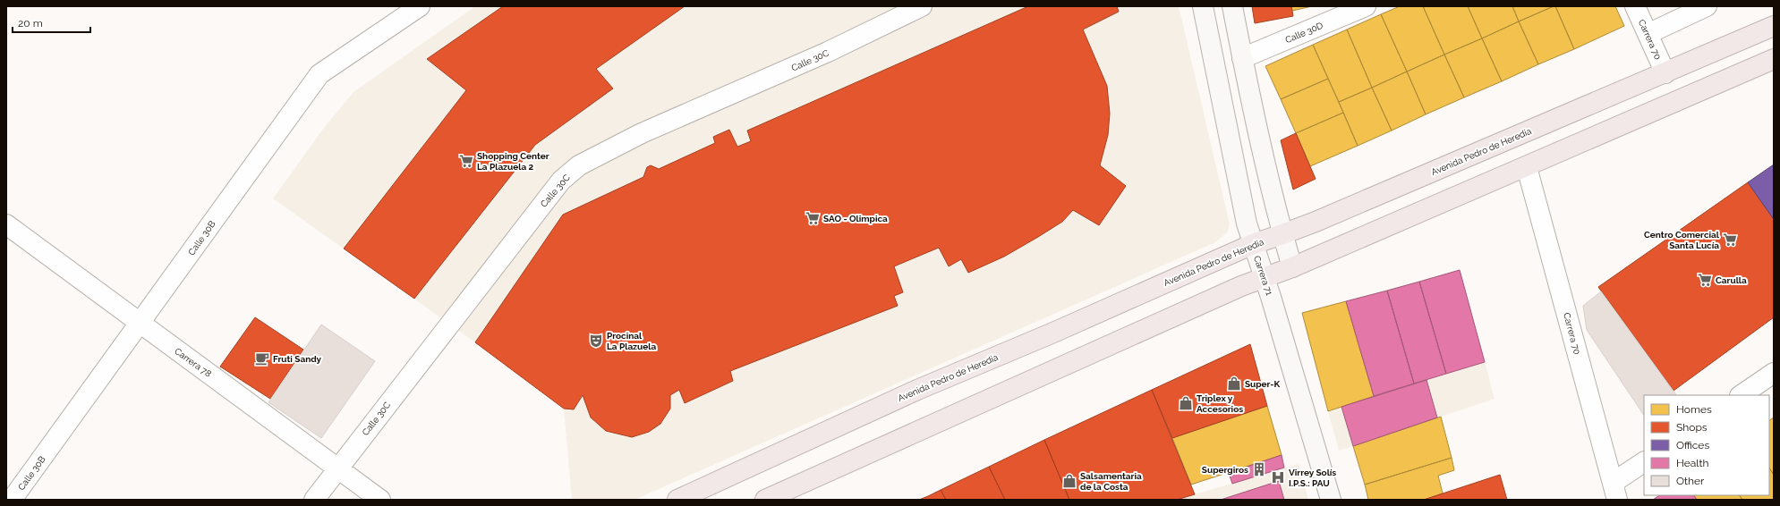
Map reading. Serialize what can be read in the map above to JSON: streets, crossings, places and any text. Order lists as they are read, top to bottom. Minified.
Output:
{"streets":{"highway":["Avenida Pedro de Heredia"],"street":["Calle 30D","Carrera 70","Calle 30C","Calle 30B","Carrera 71","Carrera 78"]},"crossings":[["Carrera 70","Avenida Pedro de Heredia"],["Calle 30C","Carrera 78"],["Avenida Pedro de Heredia","Carrera 71"],["Calle 30B","Carrera 78"]],"places":{"supermarket":["Shopping Center La Plazuela 2","SAO - Olimpica","Centro Comercial Santa Lucía","Carulla"],"theatre":["Procinal La Plazuela"],"cafe":["Fruti Sandy"],"shop":["Super-K","Triplex y Accesorios","Salsamentaria de la Costa"],"building":["Supergiros"],"hospital":["Virrey Solís I.P.S.: PAU"]},"legend":["Homes","Shops","Offices","Health","Other"],"scale_bar":"20 m"}
